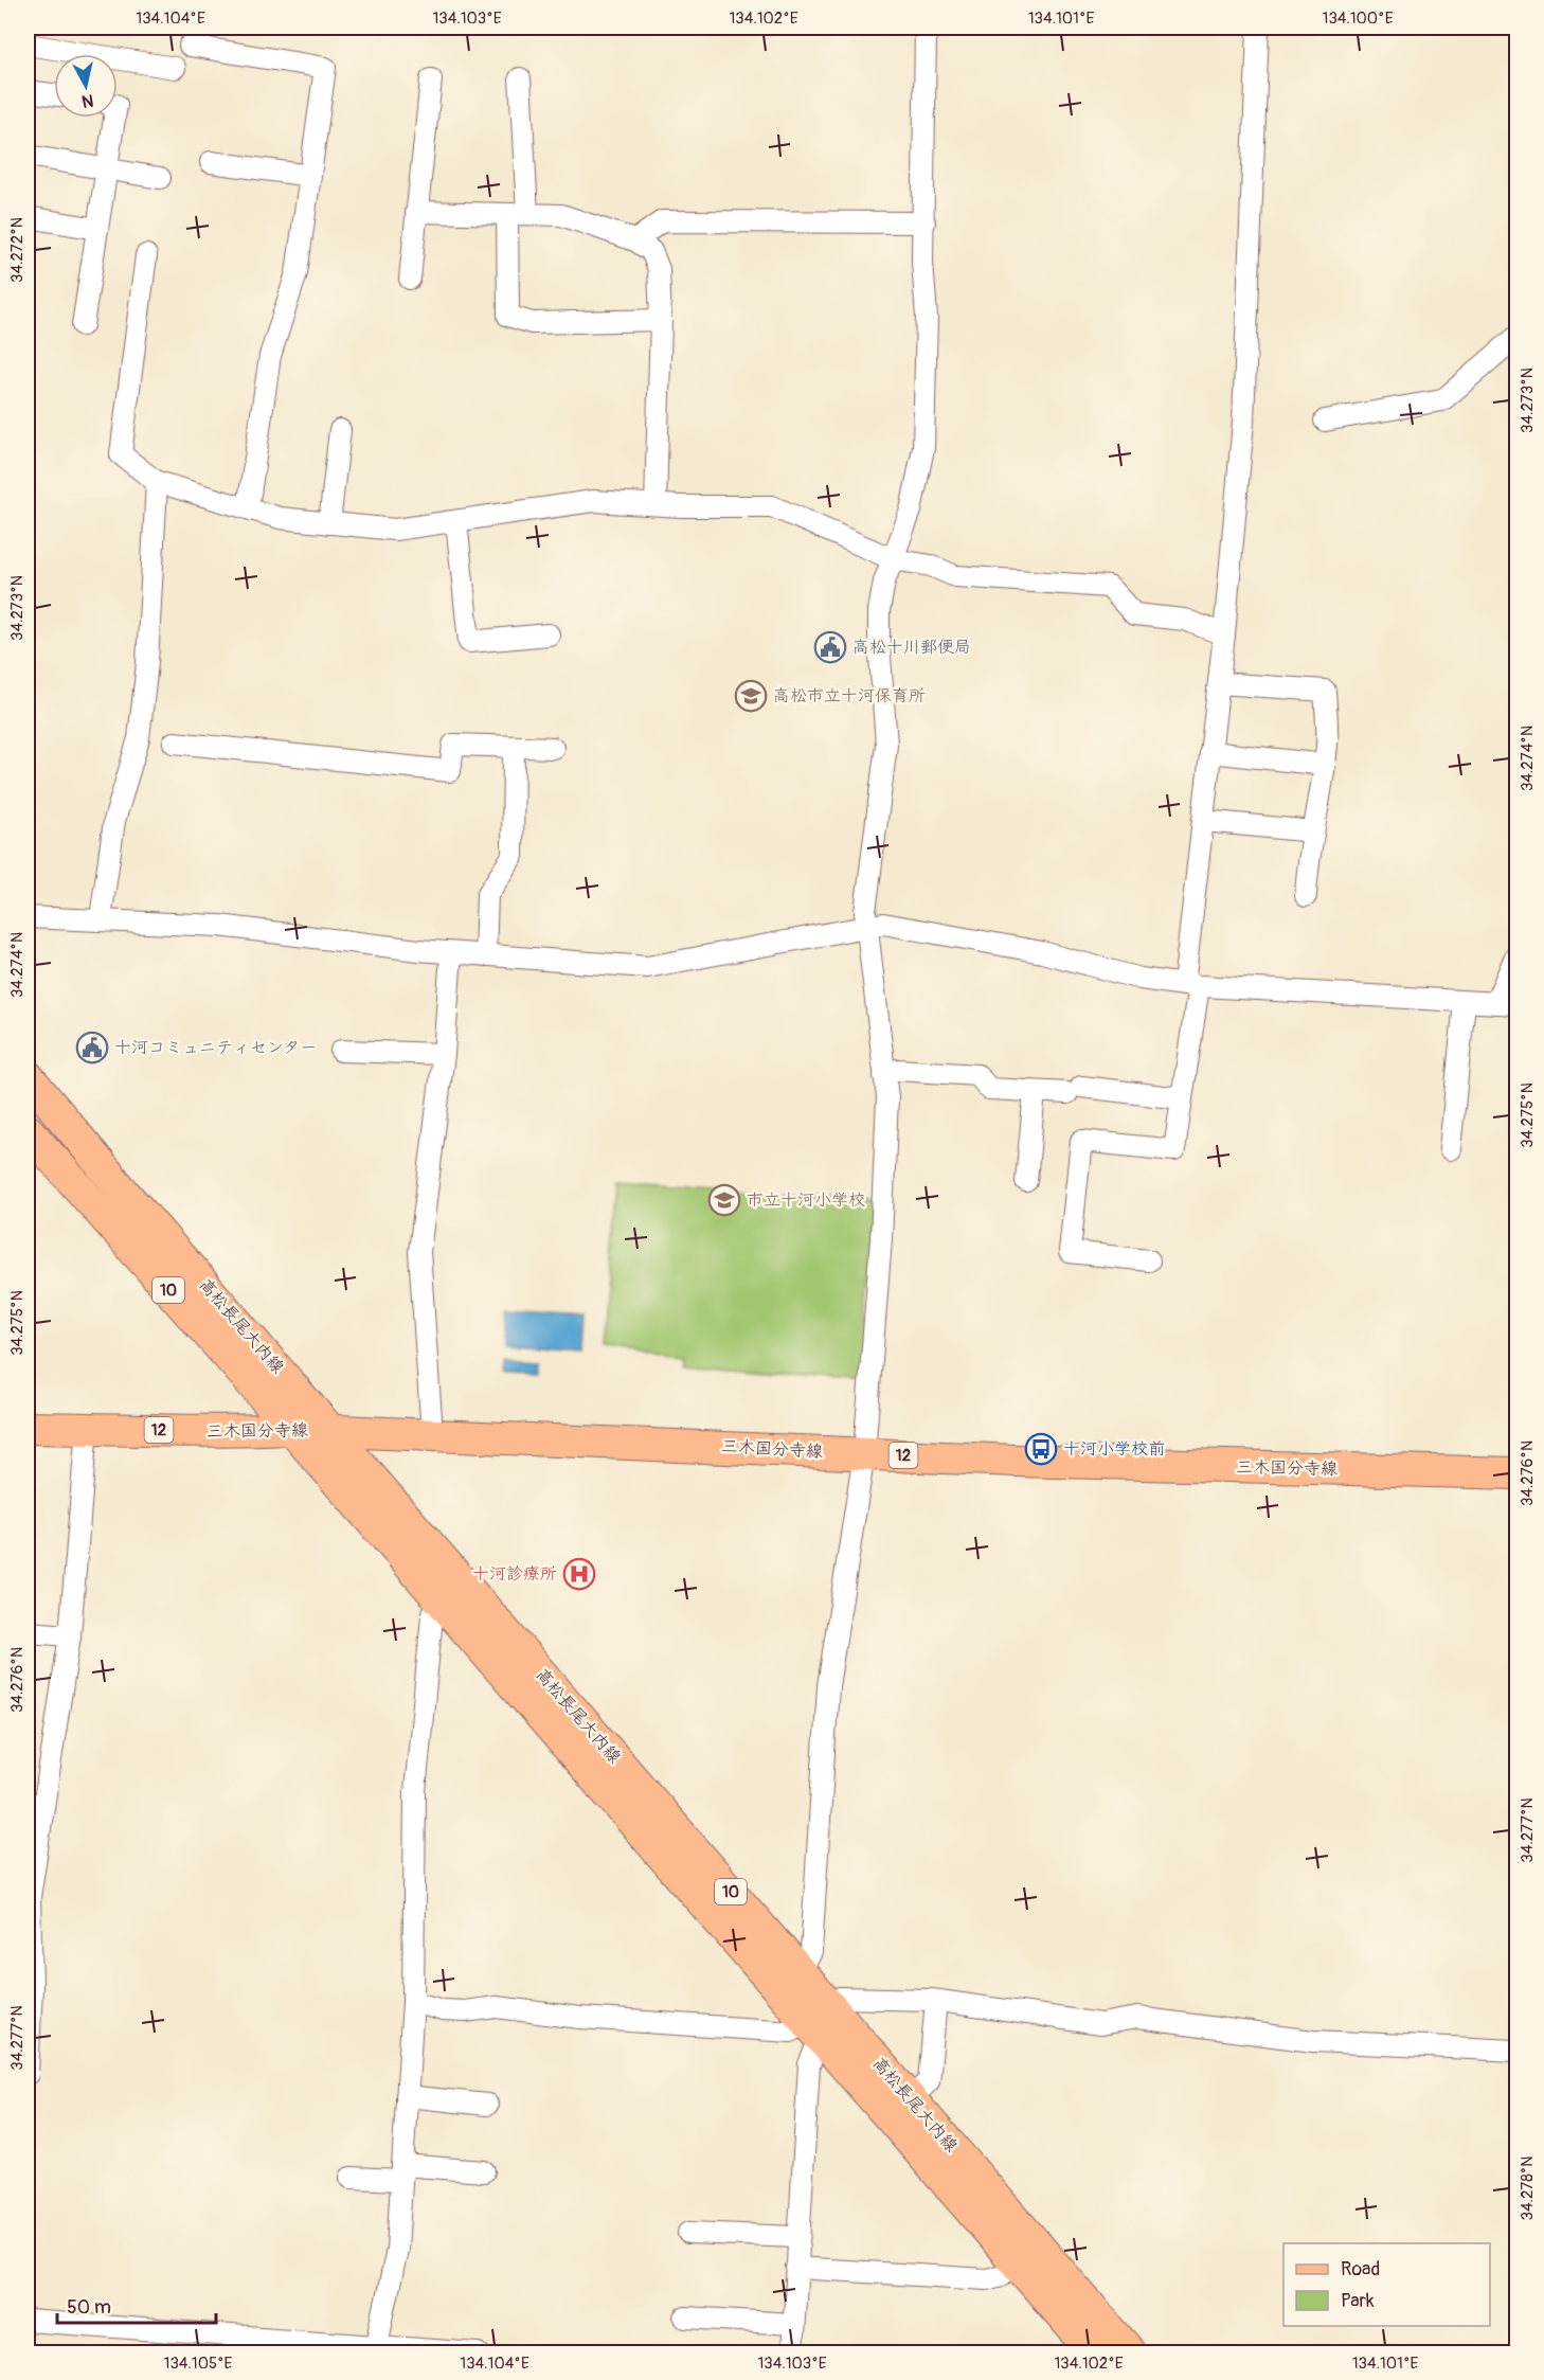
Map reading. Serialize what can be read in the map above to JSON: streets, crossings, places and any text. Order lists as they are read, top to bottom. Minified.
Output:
{"streets":{"main road":["10","高松長尾大内線","12","三木国分寺線"]},"crossings":[["高松長尾大内線","三木国分寺線"]],"places":{"public building":["高松十川郵便局","十河コミュニティセンター"],"school or university":["高松市立十河保育所","市立十河小学校"],"bus stop":["十河小学校前"],"hospital":["十河診療所"]},"legend":["Road","Park"],"scale_bar":"50 m","north":"bottom","coordinates":["134.104°E","134.103°E","134.102°E","134.101°E","134.100°E","34.272°N","34.273°N","34.274°N","34.275°N","34.276°N","34.277°N","34.278°N","134.105°E"]}
